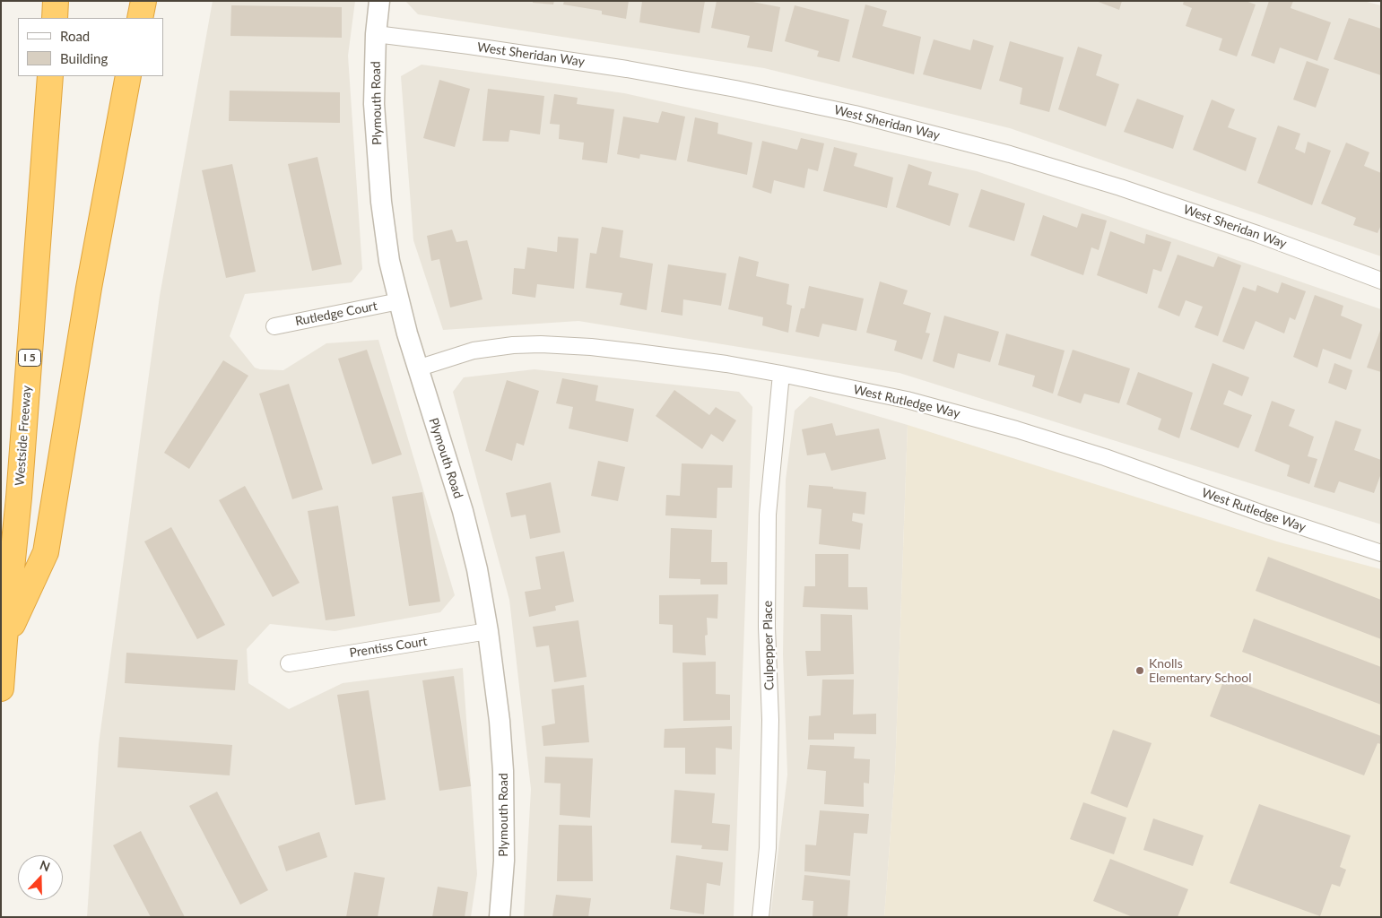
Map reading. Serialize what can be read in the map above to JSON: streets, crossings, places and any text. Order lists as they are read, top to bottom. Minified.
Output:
{"streets":{"highway":["I 5","Westside Freeway"],"street":["West Sheridan Way","Plymouth Road","Rutledge Court","West Rutledge Way","Culpepper Place","Prentiss Court"]},"crossings":[["West Sheridan Way","Plymouth Road"],["Plymouth Road","Rutledge Court"],["Plymouth Road","West Rutledge Way"],["Plymouth Road","Prentiss Court"],["West Rutledge Way","Culpepper Place"]],"places":["Knolls Elementary School"],"legend":["Road","Building"],"north":"top"}
